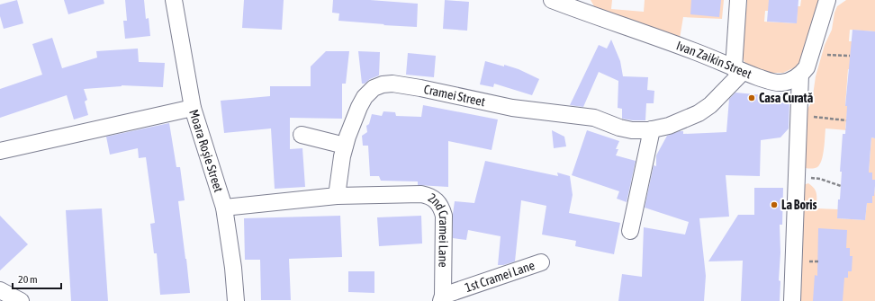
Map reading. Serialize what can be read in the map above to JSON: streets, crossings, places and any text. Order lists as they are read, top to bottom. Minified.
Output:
{"streets":{"street":["Ivan Zaikin Street","Cramei Street","Moara Roșie Street","2nd Cramei Lane","1st Cramei Lane"]},"crossings":[["Ivan Zaikin Street","Cramei Street"],["Cramei Street","2nd Cramei Lane"],["2nd Cramei Lane","1st Cramei Lane"]],"places":["Casa Curată","La Boris"],"scale_bar":"20 m"}
